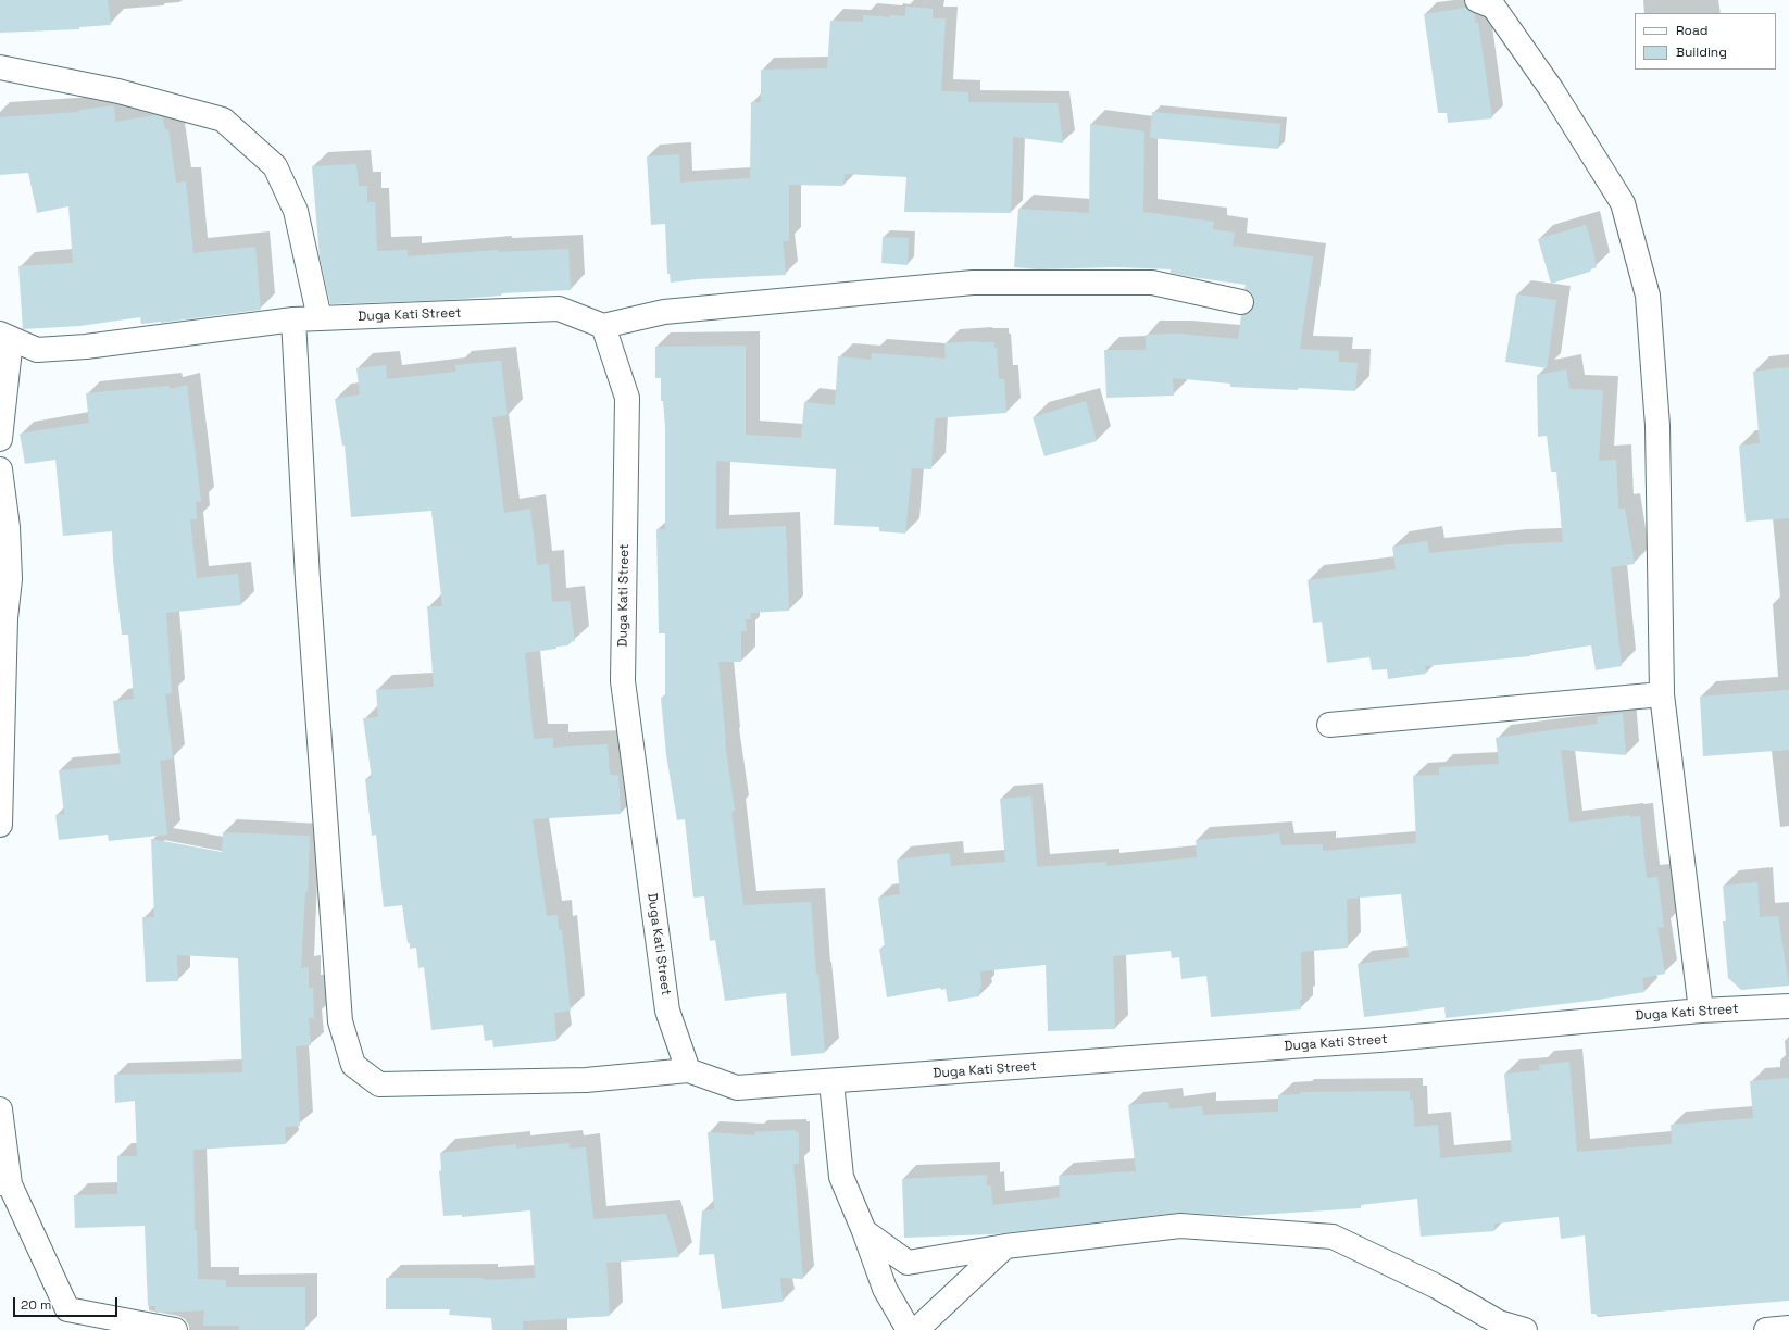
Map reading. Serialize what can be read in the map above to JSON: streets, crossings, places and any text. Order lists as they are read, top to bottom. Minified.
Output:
{"streets":{"street":["Duga Kati Street"]},"legend":["Road","Building"],"scale_bar":"20 m"}
